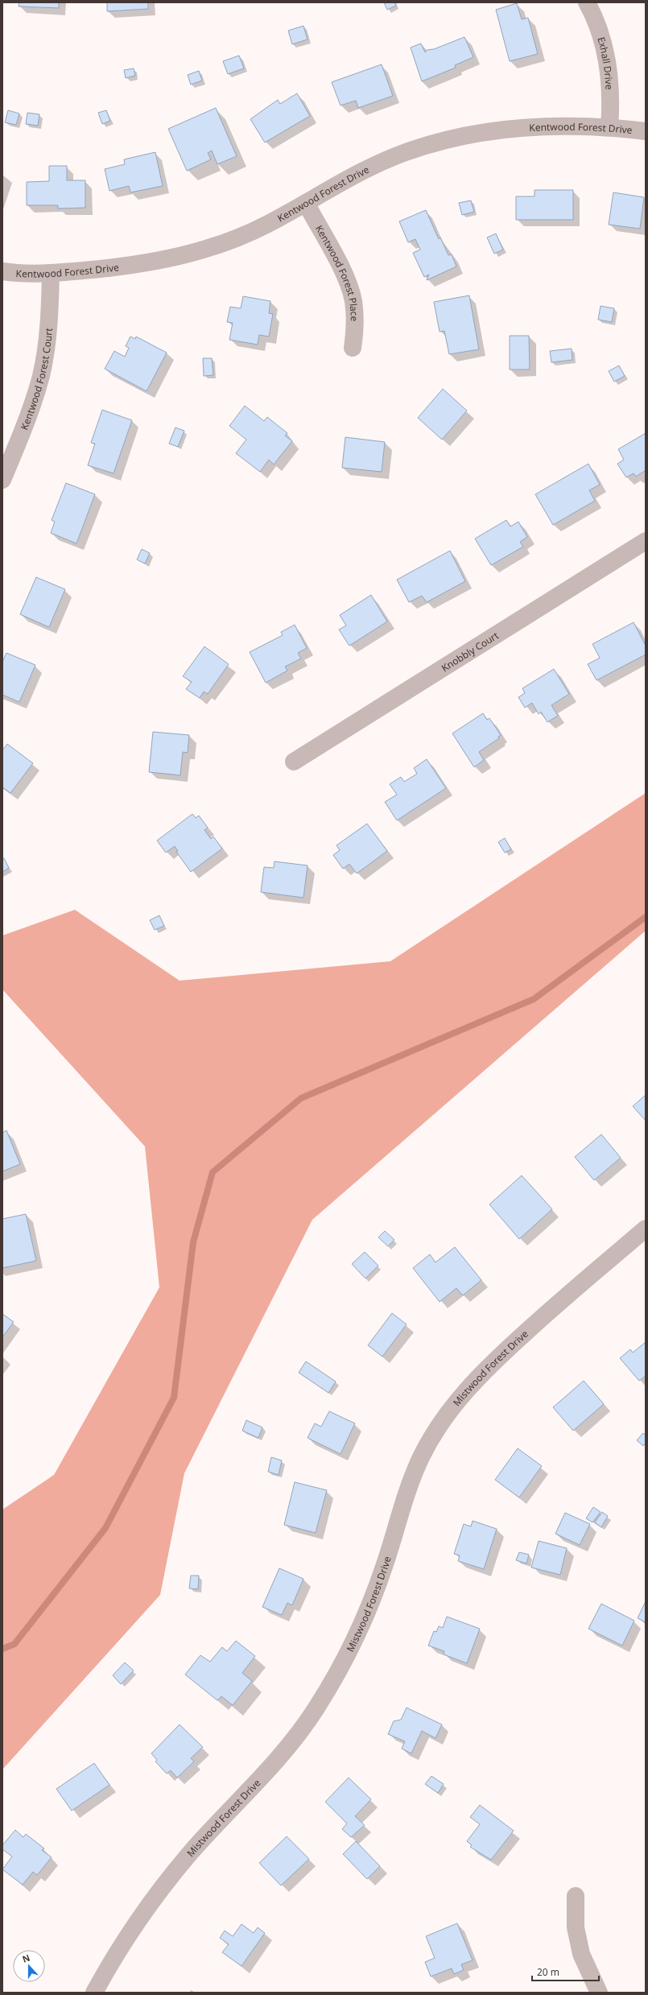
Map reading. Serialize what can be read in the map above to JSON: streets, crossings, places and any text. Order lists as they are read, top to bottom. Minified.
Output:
{"streets":{"street":["Exhall Drive","Kentwood Forest Drive","Kentwood Forest Place","Kentwood Forest Court","Knobbly Court","Mistwood Forest Drive"]},"crossings":[["Exhall Drive","Kentwood Forest Drive"],["Kentwood Forest Drive","Kentwood Forest Place"],["Kentwood Forest Drive","Kentwood Forest Court"]],"scale_bar":"20 m","north":"top"}
